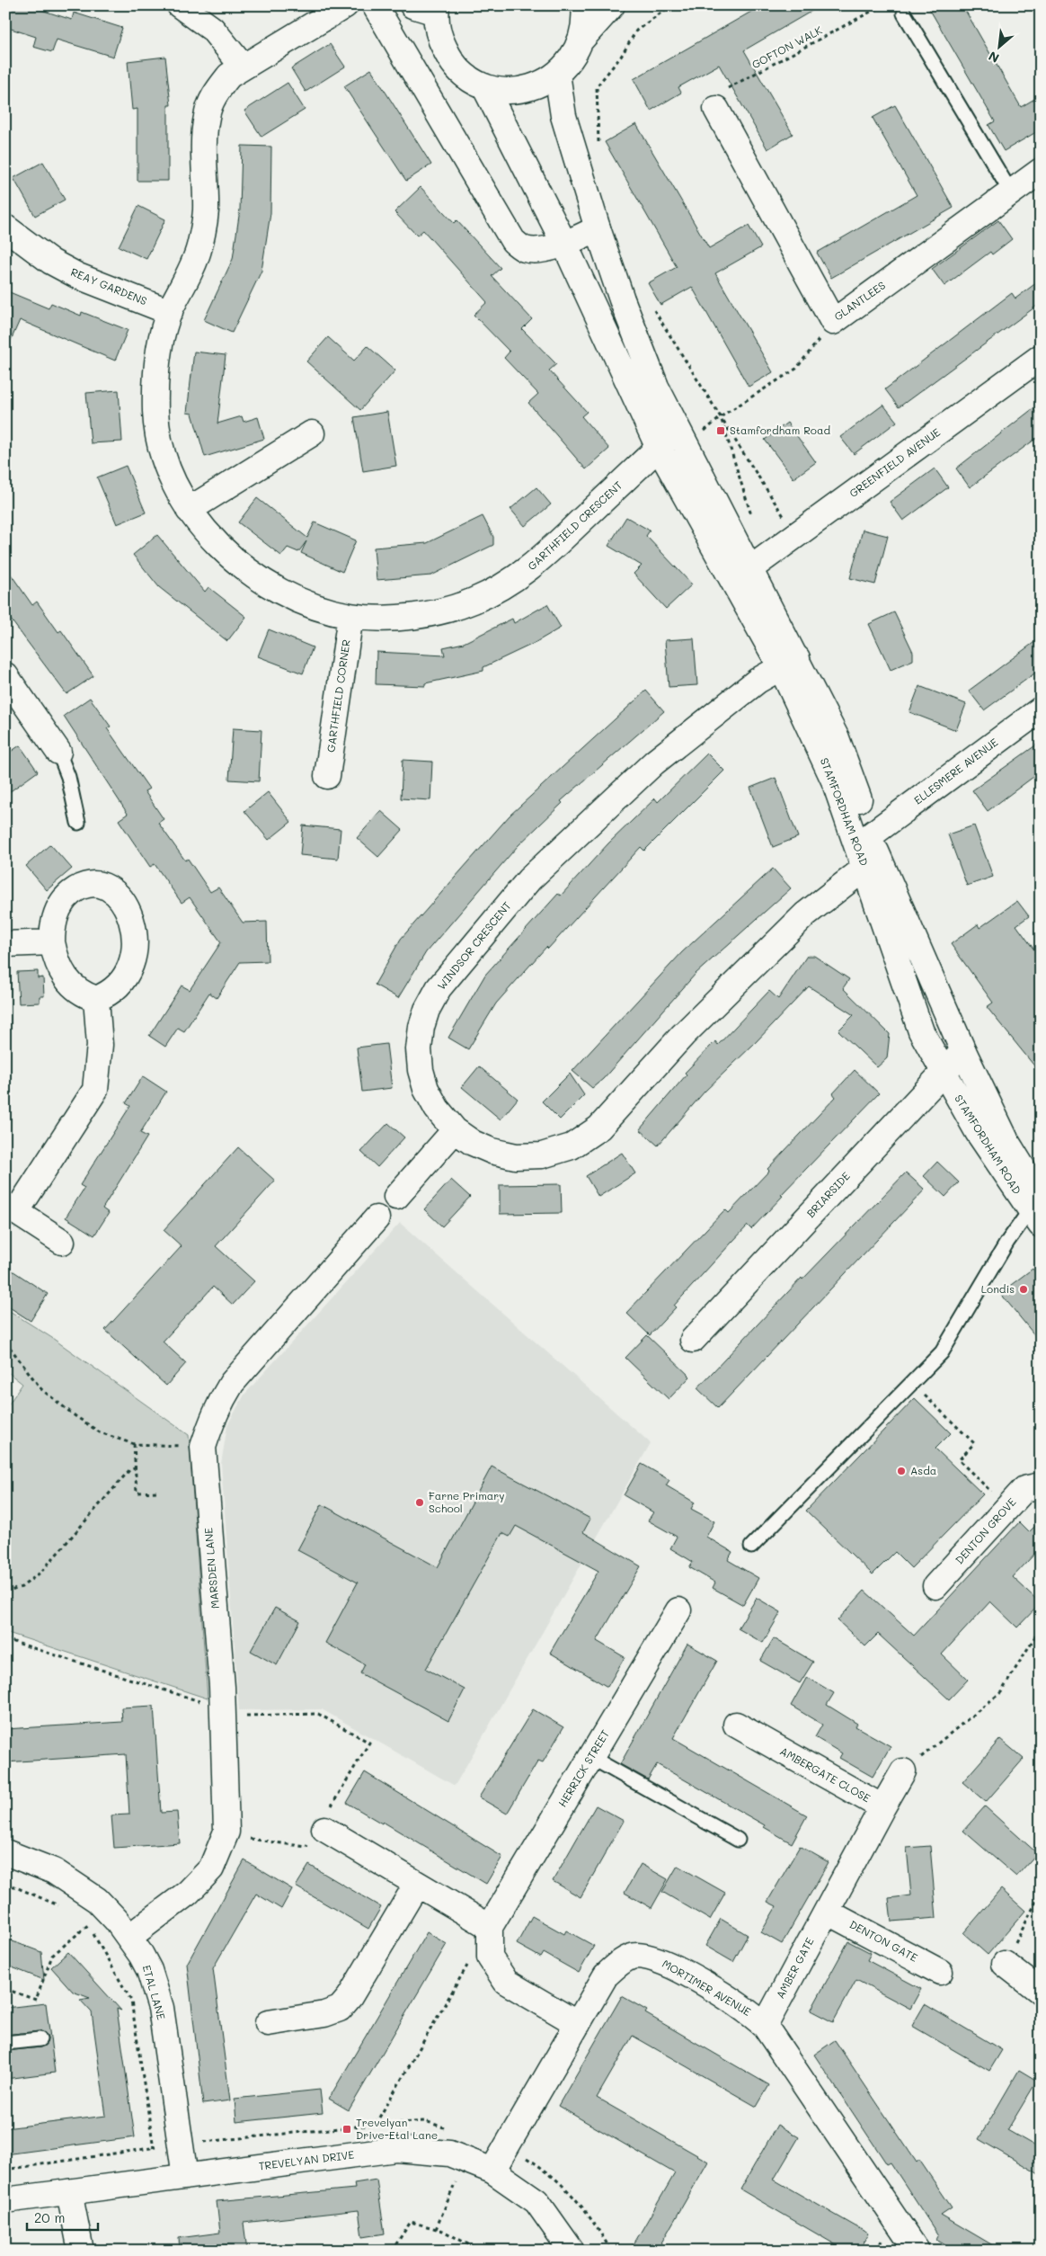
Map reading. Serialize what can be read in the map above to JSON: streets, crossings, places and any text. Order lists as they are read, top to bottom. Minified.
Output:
{"streets":{"street":["REAY GARDENS","GLANTLEES","GREENFIELD AVENUE","GARTHFIELD CRESCENT","GARTHFIELD CORNER","ELLESMERE AVENUE","STAMFORDHAM ROAD","WINDSOR CRESCENT","BRIARSIDE","DENTON GROVE","MARSDEN LANE","HERRICK STREET","AMBERGATE CLOSE","DENTON GATE","AMBER GATE","MORTIMER AVENUE","ETAL LANE","TREVELYAN DRIVE"],"path":["GOFTON WALK"]},"crossings":[["GOFTON WALK","GLANTLEES"],["REAY GARDENS","GARTHFIELD CRESCENT"],["GREENFIELD AVENUE","STAMFORDHAM ROAD"],["GARTHFIELD CRESCENT","GARTHFIELD CORNER"],["GARTHFIELD CRESCENT","STAMFORDHAM ROAD"],["ELLESMERE AVENUE","STAMFORDHAM ROAD"],["STAMFORDHAM ROAD","WINDSOR CRESCENT"],["STAMFORDHAM ROAD","BRIARSIDE"],["MARSDEN LANE","ETAL LANE"],["AMBERGATE CLOSE","DENTON GATE"],["AMBERGATE CLOSE","AMBER GATE"],["DENTON GATE","AMBER GATE"],["AMBER GATE","MORTIMER AVENUE"],["MORTIMER AVENUE","TREVELYAN DRIVE"],["ETAL LANE","TREVELYAN DRIVE"]],"places":{"transit":["Stamfordham Road","Trevelyan Drive-Etal Lane"],"other":["Londis","Asda","Farne Primary School"]},"scale_bar":"20 m","north":"bottom left"}
